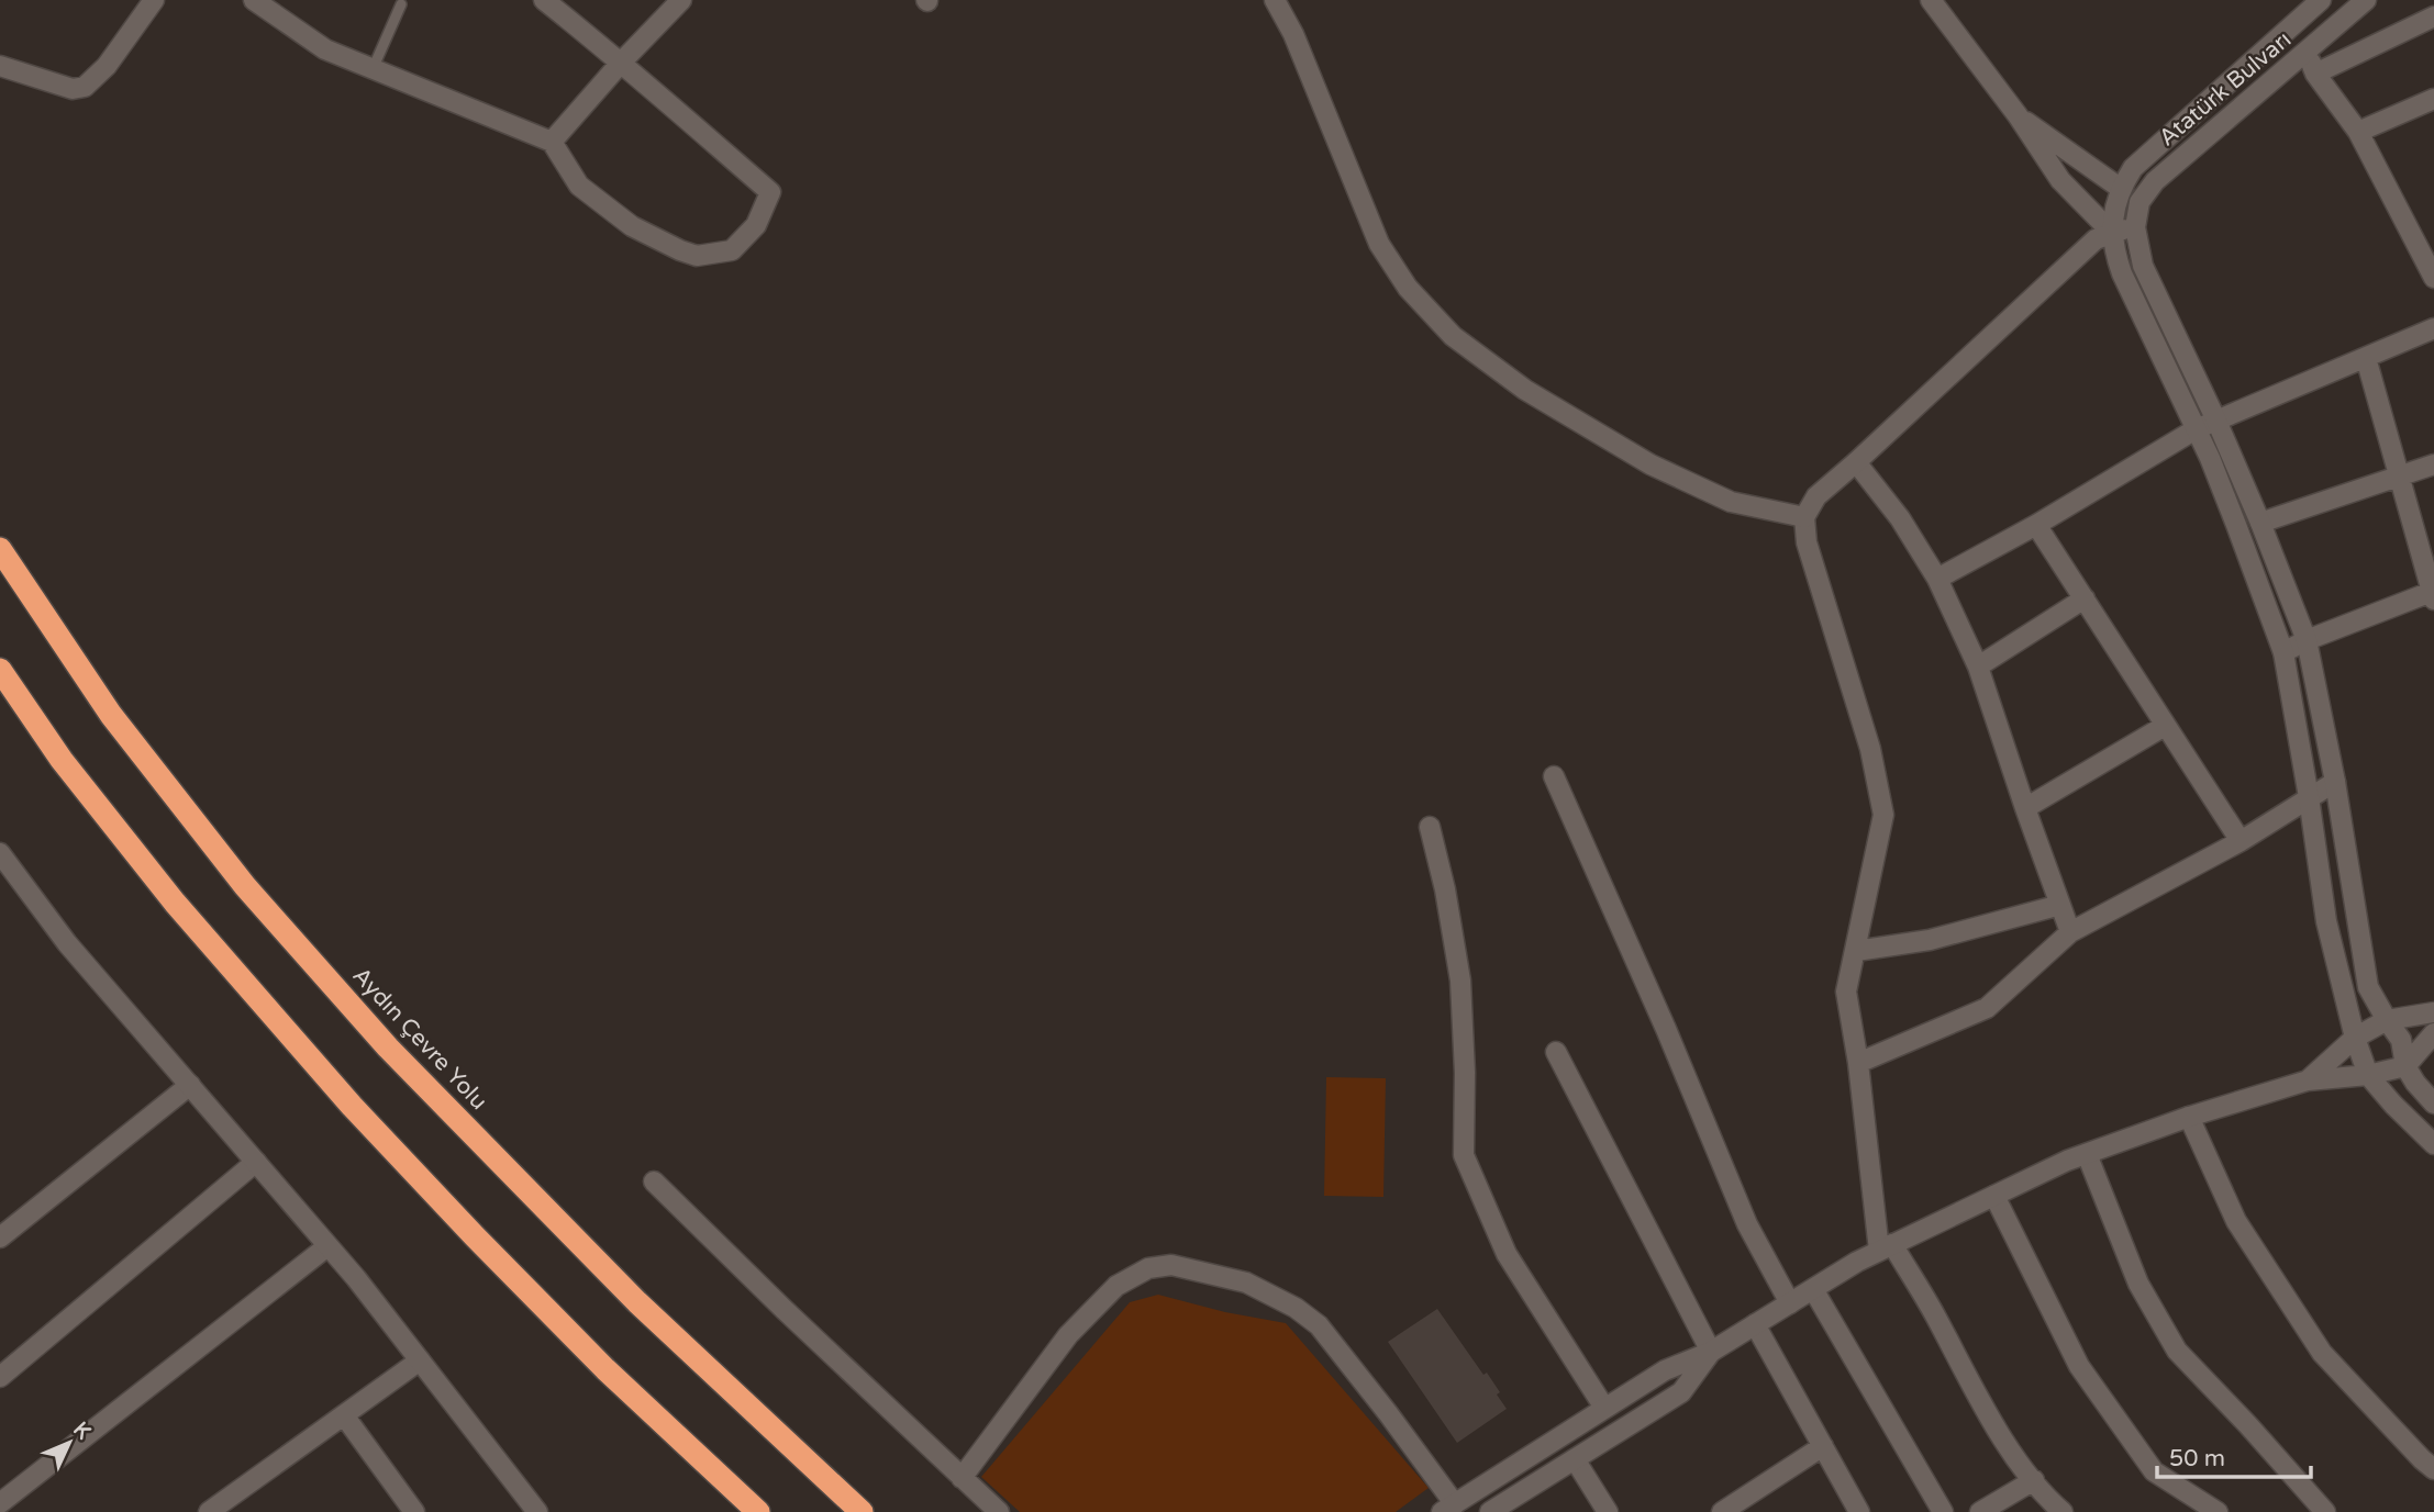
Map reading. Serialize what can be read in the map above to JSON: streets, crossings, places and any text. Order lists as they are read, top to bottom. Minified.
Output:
{"streets":{"highway":["Aydın Çevre Yolu"],"street":["Atatürk Bulvarı"]},"scale_bar":"50 m","north":"top right"}
